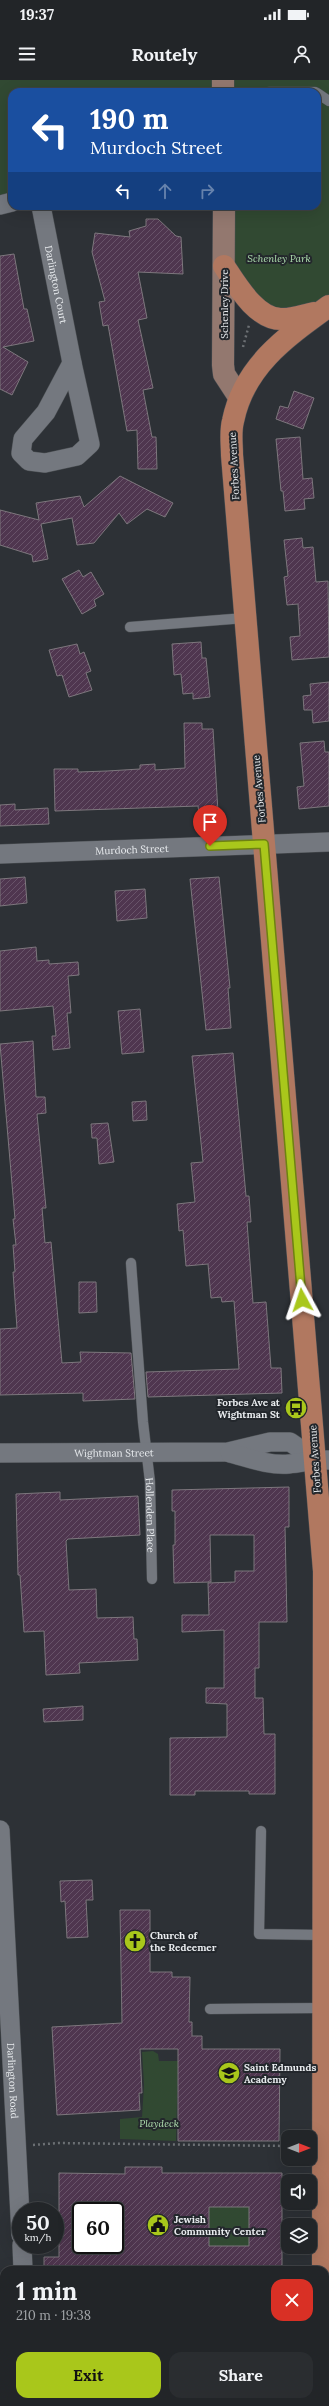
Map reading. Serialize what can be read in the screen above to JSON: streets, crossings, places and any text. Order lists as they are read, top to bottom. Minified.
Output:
{"streets":{"main road":["Forbes Avenue"],"street":["Darlington Court","Schenley Drive","Murdoch Street","Wightman Street","Darlington Road"],"lane":["Hollenden Place"]},"crossings":[["Schenley Drive","Forbes Avenue"],["Forbes Avenue","Murdoch Street"],["Forbes Avenue","Wightman Street"],["Wightman Street","Hollenden Place"]],"parks":["Schenley Park","Playdeck"],"places":{"bus stop":["Forbes Ave at Wightman St"],"church":["Church of the Redeemer"],"school or university":["Saint Edmunds Academy"],"public building":["Jewish Community Center"]},"north":"right","page":{"status":"19:37","header":"Routely","turn":["190 m","Murdoch Street"],"speed":"50 km/h","limit":"60","heading":["1 min","210 m · 19:38"],"buttons":["Exit","Share"]}}
